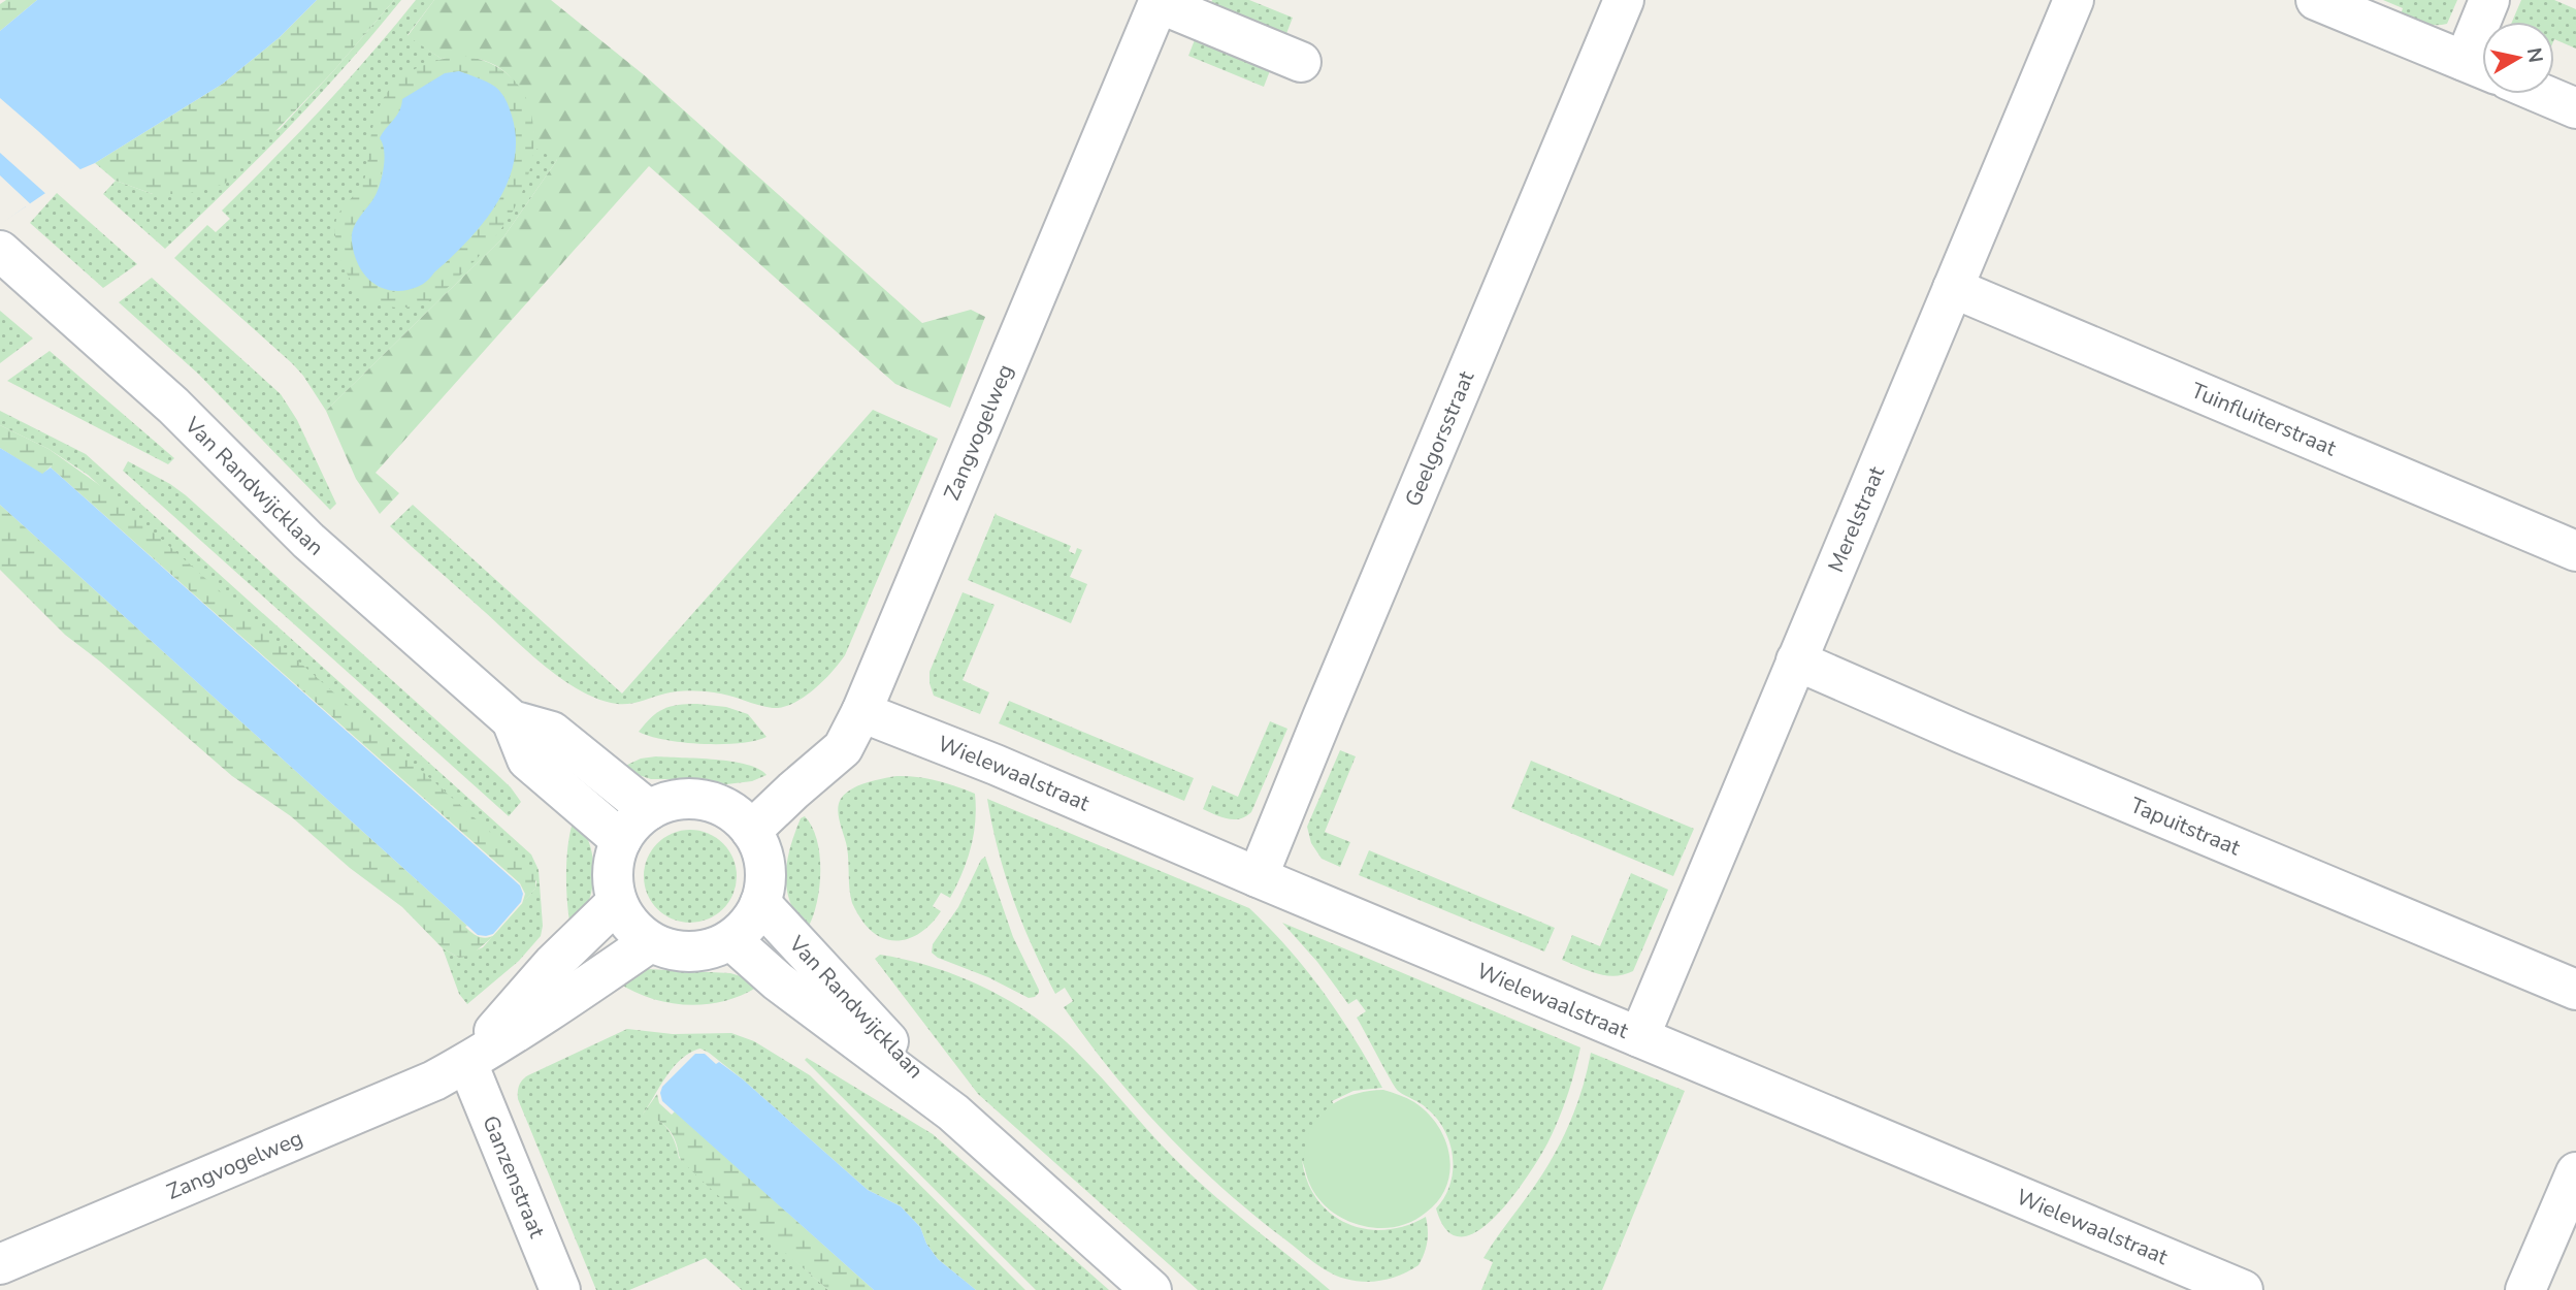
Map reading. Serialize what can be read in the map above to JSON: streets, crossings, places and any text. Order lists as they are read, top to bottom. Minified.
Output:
{"streets":{"street":["Tuinfluiterstraat","Zangvogelweg","Geelgorsstraat","Van Randwijcklaan","Merelstraat","Wielewaalstraat","Tapuitstraat","Ganzenstraat"]},"crossings":[["Tuinfluiterstraat","Merelstraat"],["Zangvogelweg","Van Randwijcklaan"],["Zangvogelweg","Wielewaalstraat"],["Zangvogelweg","Ganzenstraat"],["Geelgorsstraat","Wielewaalstraat"],["Merelstraat","Wielewaalstraat"],["Merelstraat","Tapuitstraat"]],"north":"right"}
